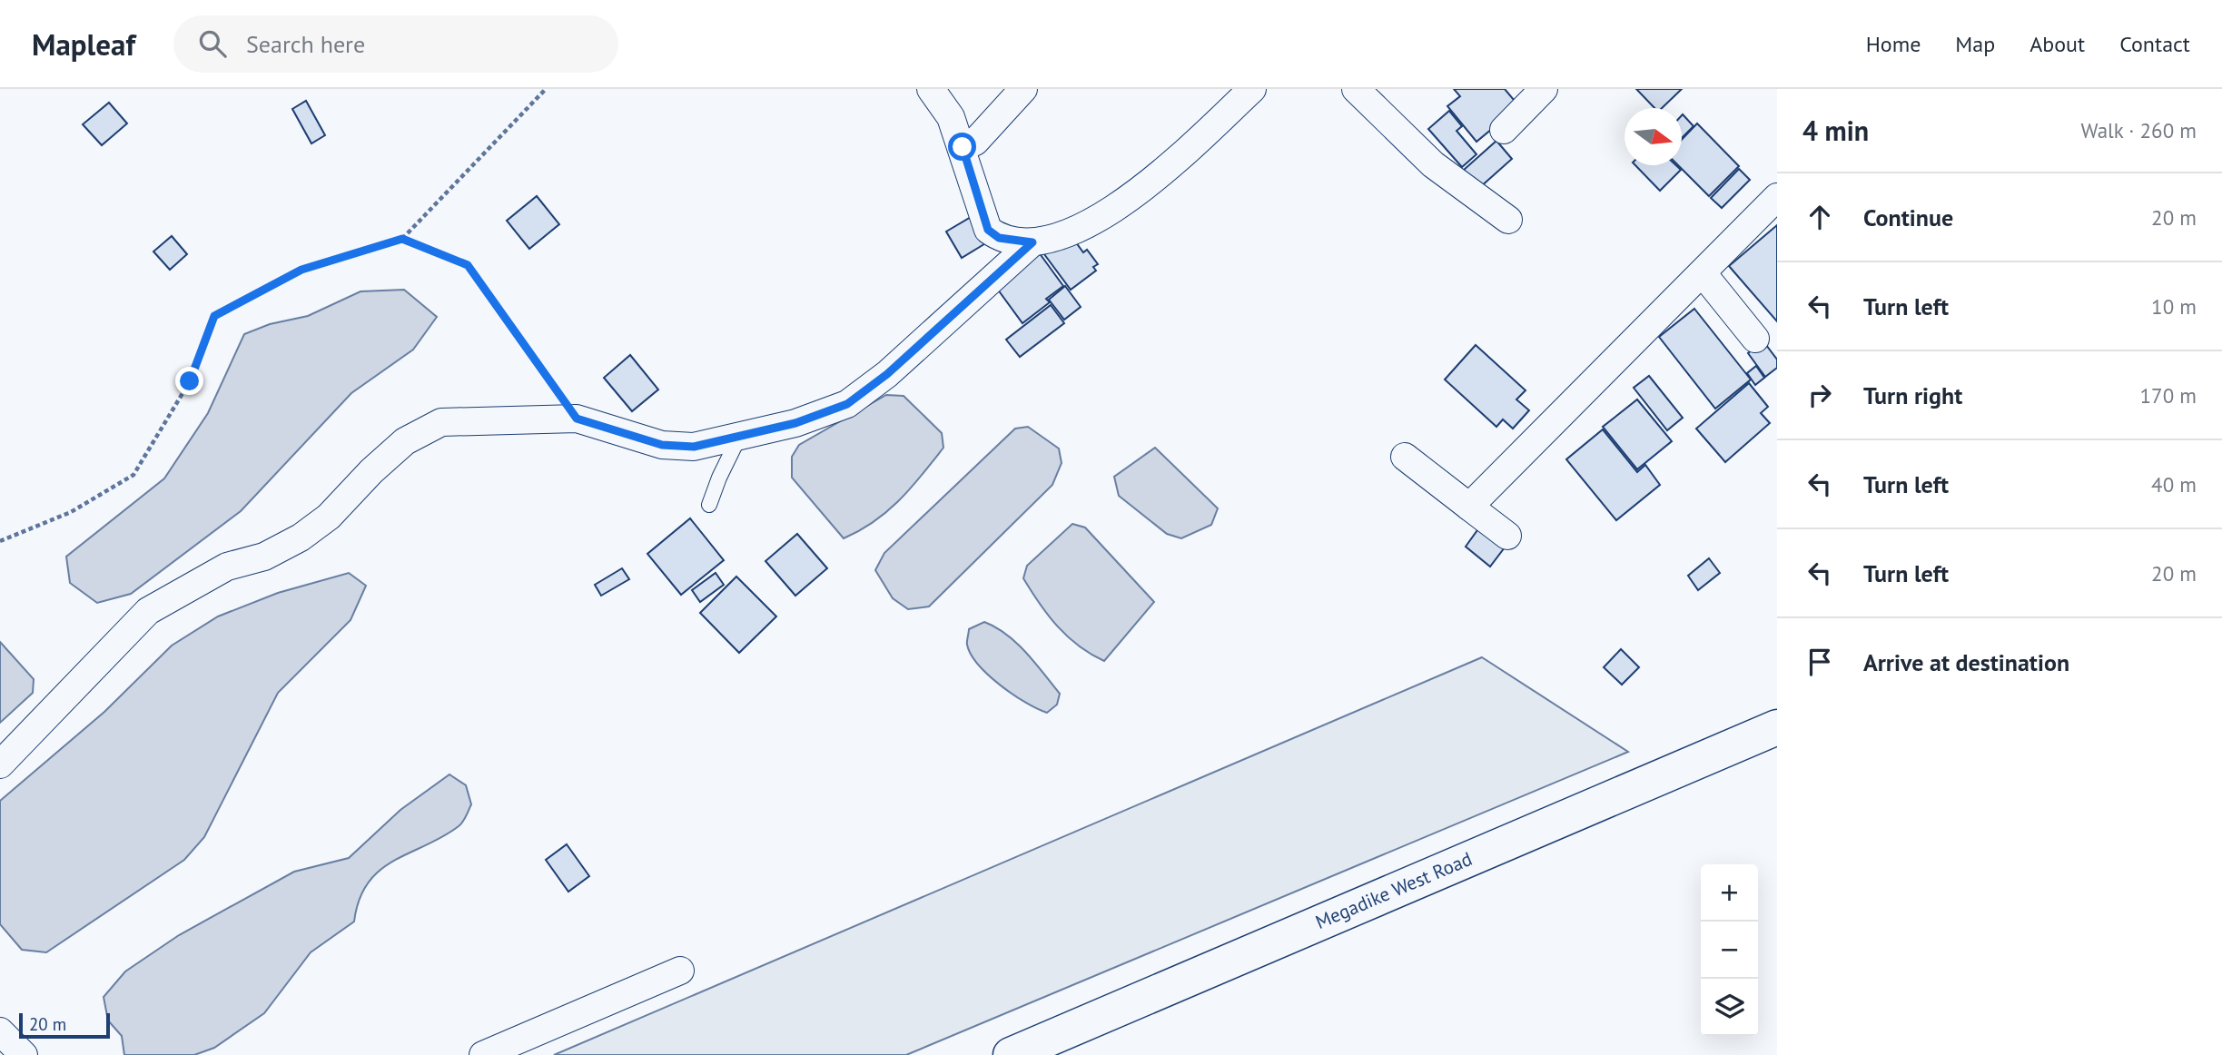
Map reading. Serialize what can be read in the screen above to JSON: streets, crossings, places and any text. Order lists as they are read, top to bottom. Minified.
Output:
{"streets":{"street":["Megadike West Road"]},"scale_bar":"20 m","north":"right","page":{"header":"Mapleaf","search":"Search here","nav":["Home","Map","About","Contact"],"heading":["4 min","Walk · 260 m"],"list":[["Continue","20 m"],["Turn left","10 m"],["Turn right","170 m"],["Turn left","40 m"],["Turn left","20 m"],"Arrive at destination"],"map_buttons":["+","−"],"scale":"20 m"}}
